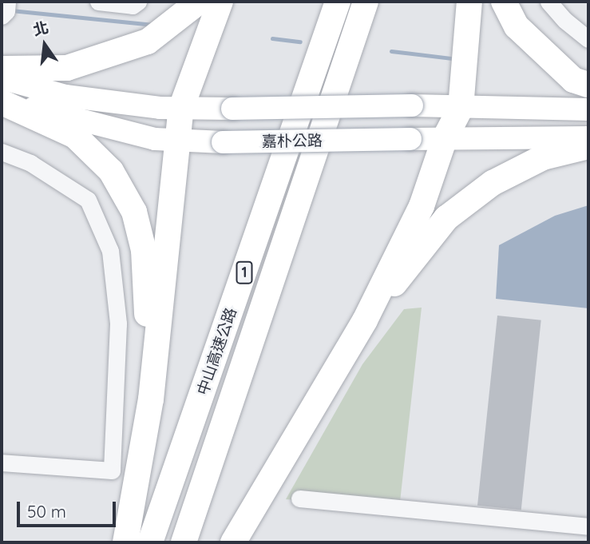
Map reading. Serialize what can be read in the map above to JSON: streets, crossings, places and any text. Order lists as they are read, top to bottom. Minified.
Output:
{"streets":{"highway":["1","中山高速公路"],"main road":["嘉朴公路"]},"scale_bar":"50 m","north":"top"}
